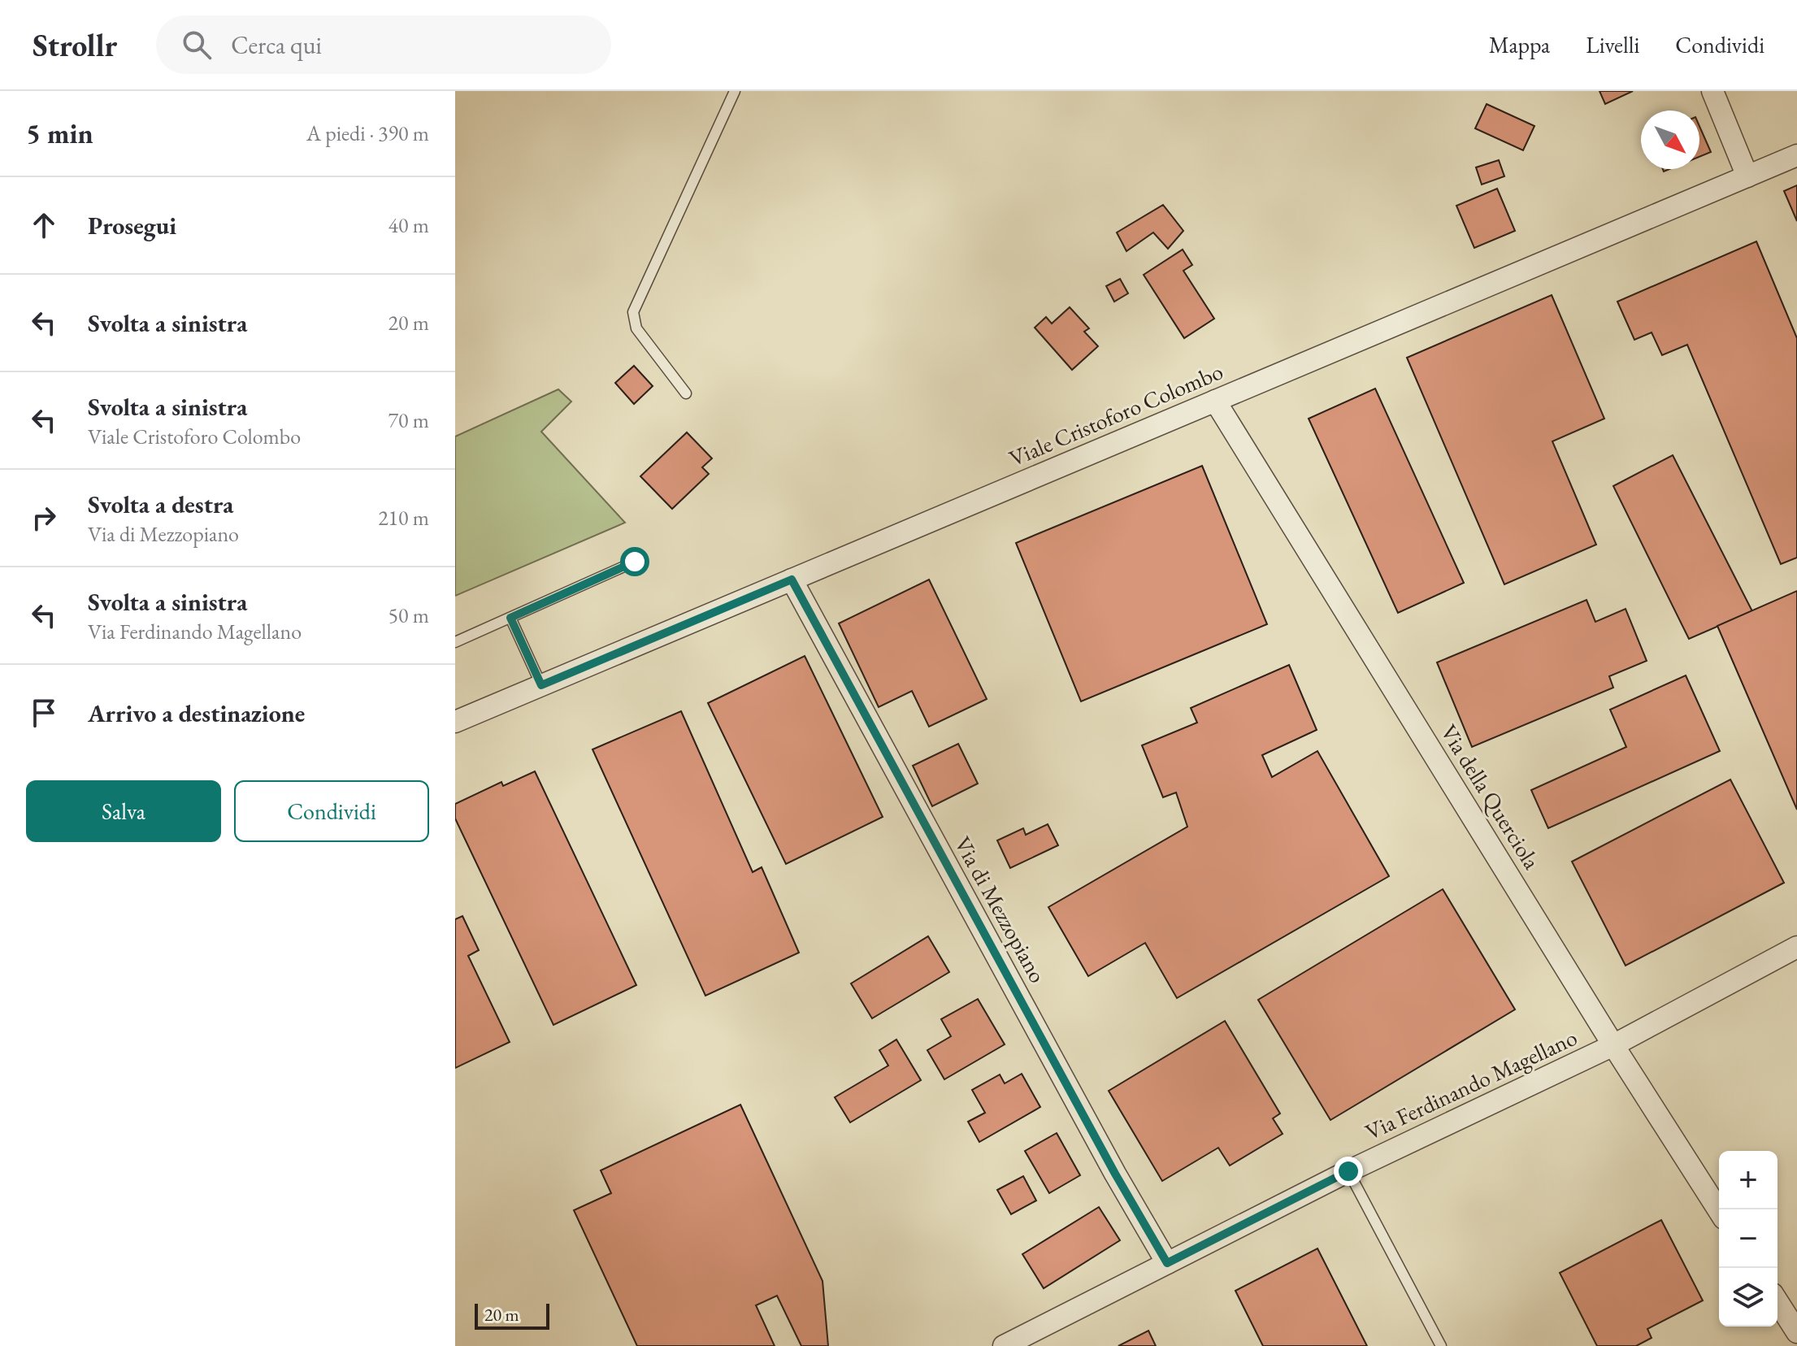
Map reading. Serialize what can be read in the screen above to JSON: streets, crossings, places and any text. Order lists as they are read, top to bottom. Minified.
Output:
{"streets":{"street":["Viale Cristoforo Colombo","Via della Querciola","Via di Mezzopiano","Via Ferdinando Magellano"]},"crossings":[["Viale Cristoforo Colombo","Via della Querciola"],["Viale Cristoforo Colombo","Via di Mezzopiano"],["Via della Querciola","Via Ferdinando Magellano"],["Via di Mezzopiano","Via Ferdinando Magellano"]],"scale_bar":"20 m","north":"bottom right","page":{"header":"Strollr","search":"Cerca qui","nav":["Mappa","Livelli","Condividi"],"heading":["5 min","A piedi · 390 m"],"list":[["Prosegui","40 m"],["Svolta a sinistra","20 m"],["Svolta a sinistra","Viale Cristoforo Colombo","70 m"],["Svolta a destra","Via di Mezzopiano","210 m"],["Svolta a sinistra","Via Ferdinando Magellano","50 m"],"Arrivo a destinazione"],"buttons":["Salva","Condividi"],"map_buttons":["+","−"],"scale":"20 m"}}
